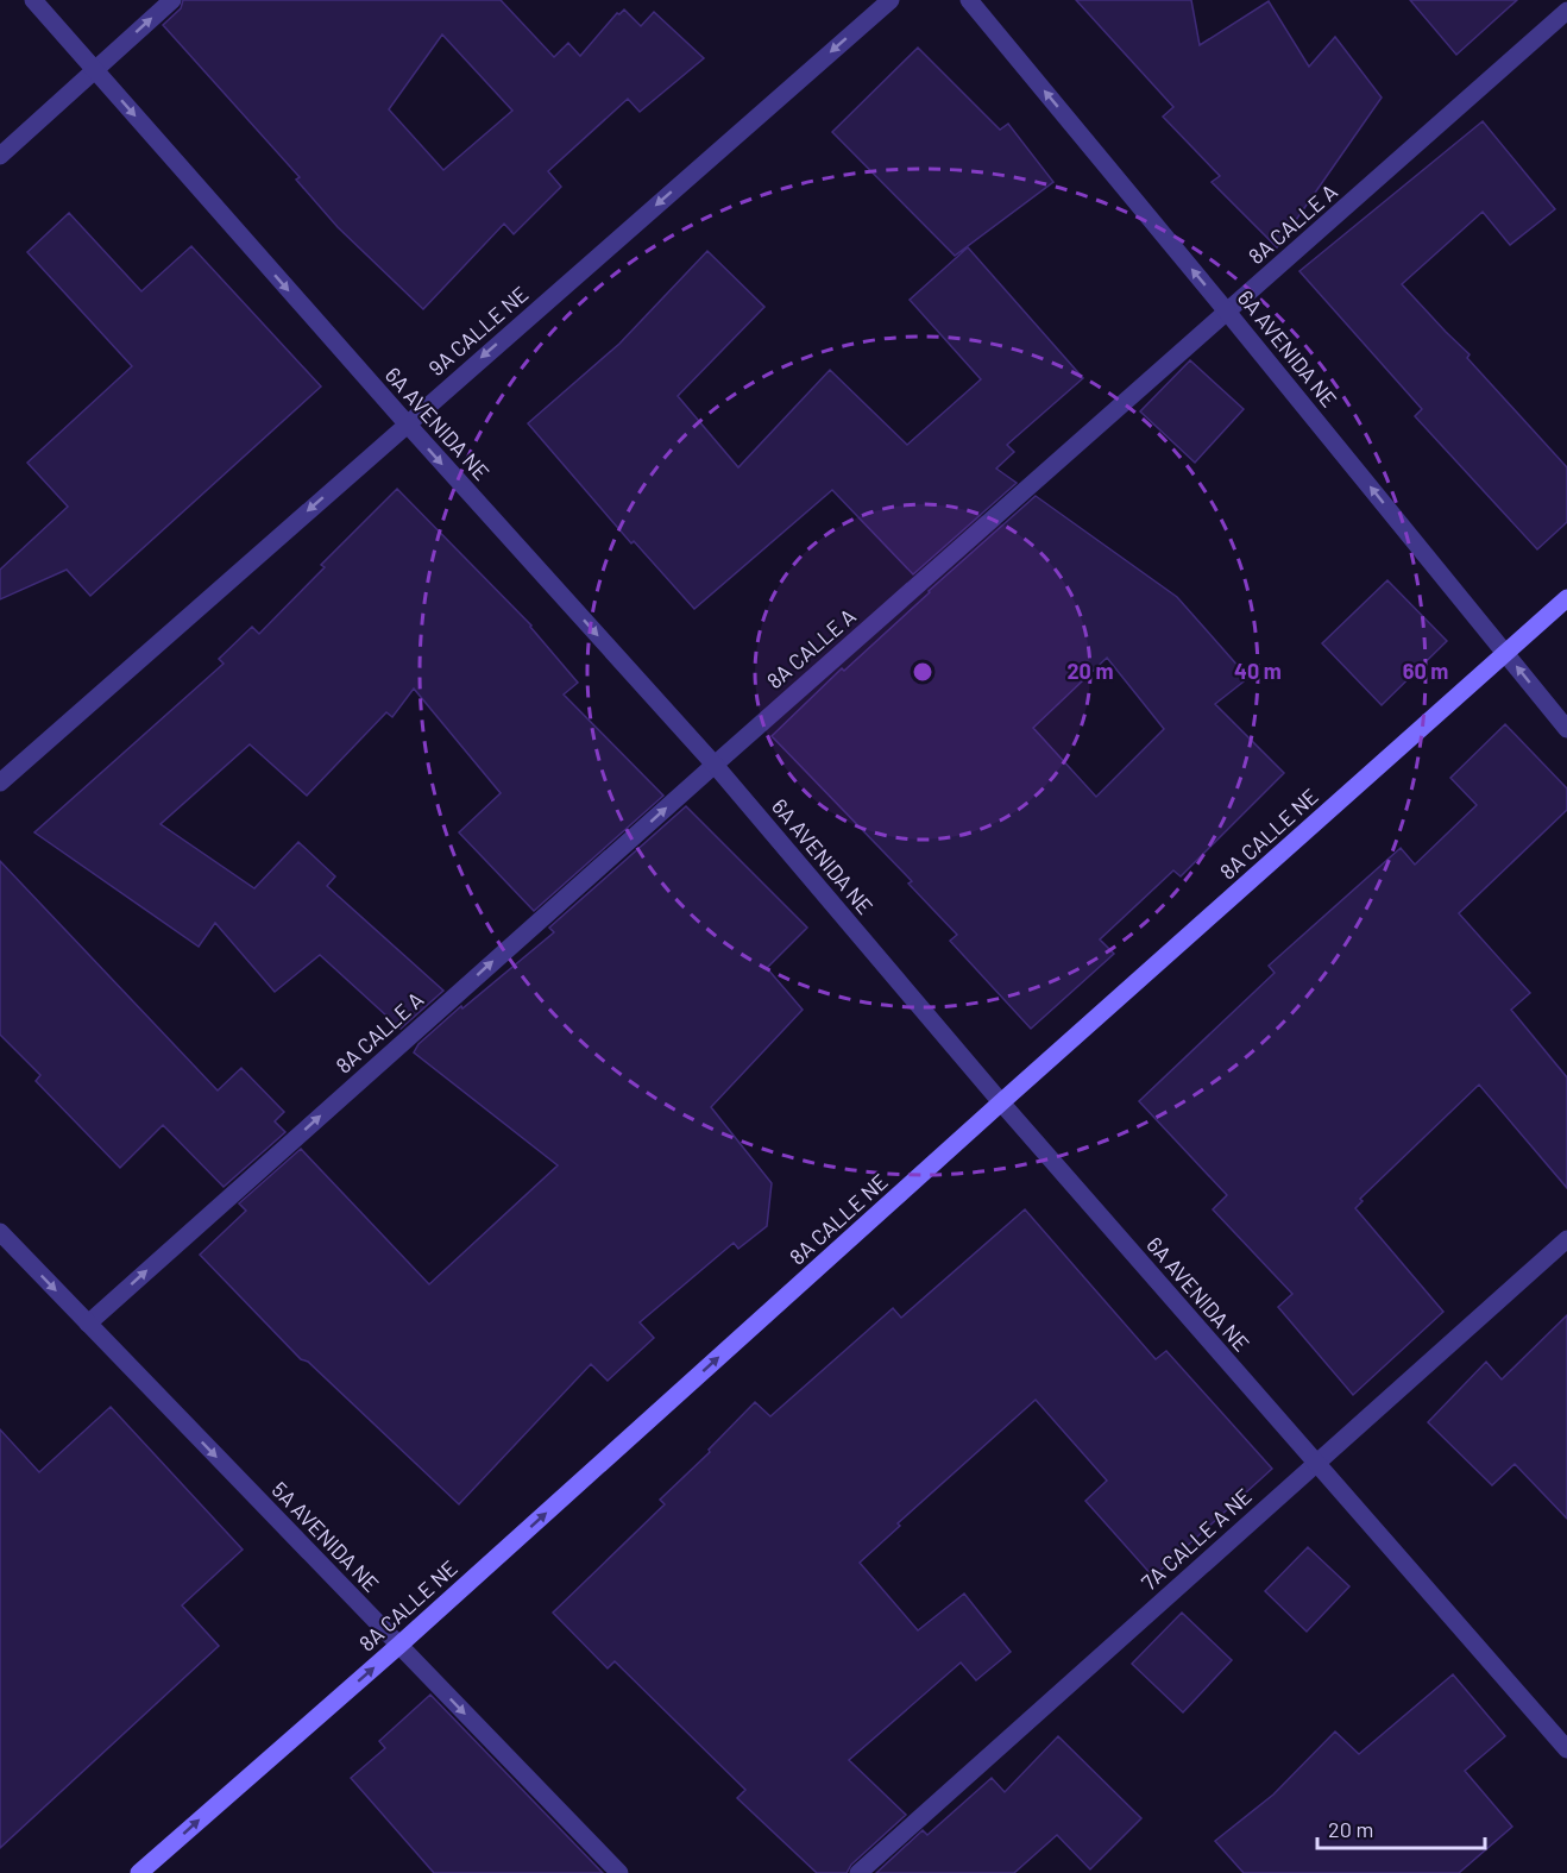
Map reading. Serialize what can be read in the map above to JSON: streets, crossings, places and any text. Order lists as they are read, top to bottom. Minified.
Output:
{"streets":{"street":["8A CALLE A","9A CALLE NE","6A AVENIDA NE","8A CALLE NE","5A AVENIDA NE","7A CALLE A NE"]},"crossings":[["8A CALLE A","6A AVENIDA NE"],["8A CALLE A","5A AVENIDA NE"],["9A CALLE NE","6A AVENIDA NE"],["6A AVENIDA NE","8A CALLE NE"],["6A AVENIDA NE","7A CALLE A NE"],["8A CALLE NE","5A AVENIDA NE"]],"one_way":["8A CALLE A","9A CALLE NE","8A CALLE NE","5A AVENIDA NE"],"scale_bar":"20 m","rings":["20 m","40 m","60 m"]}
